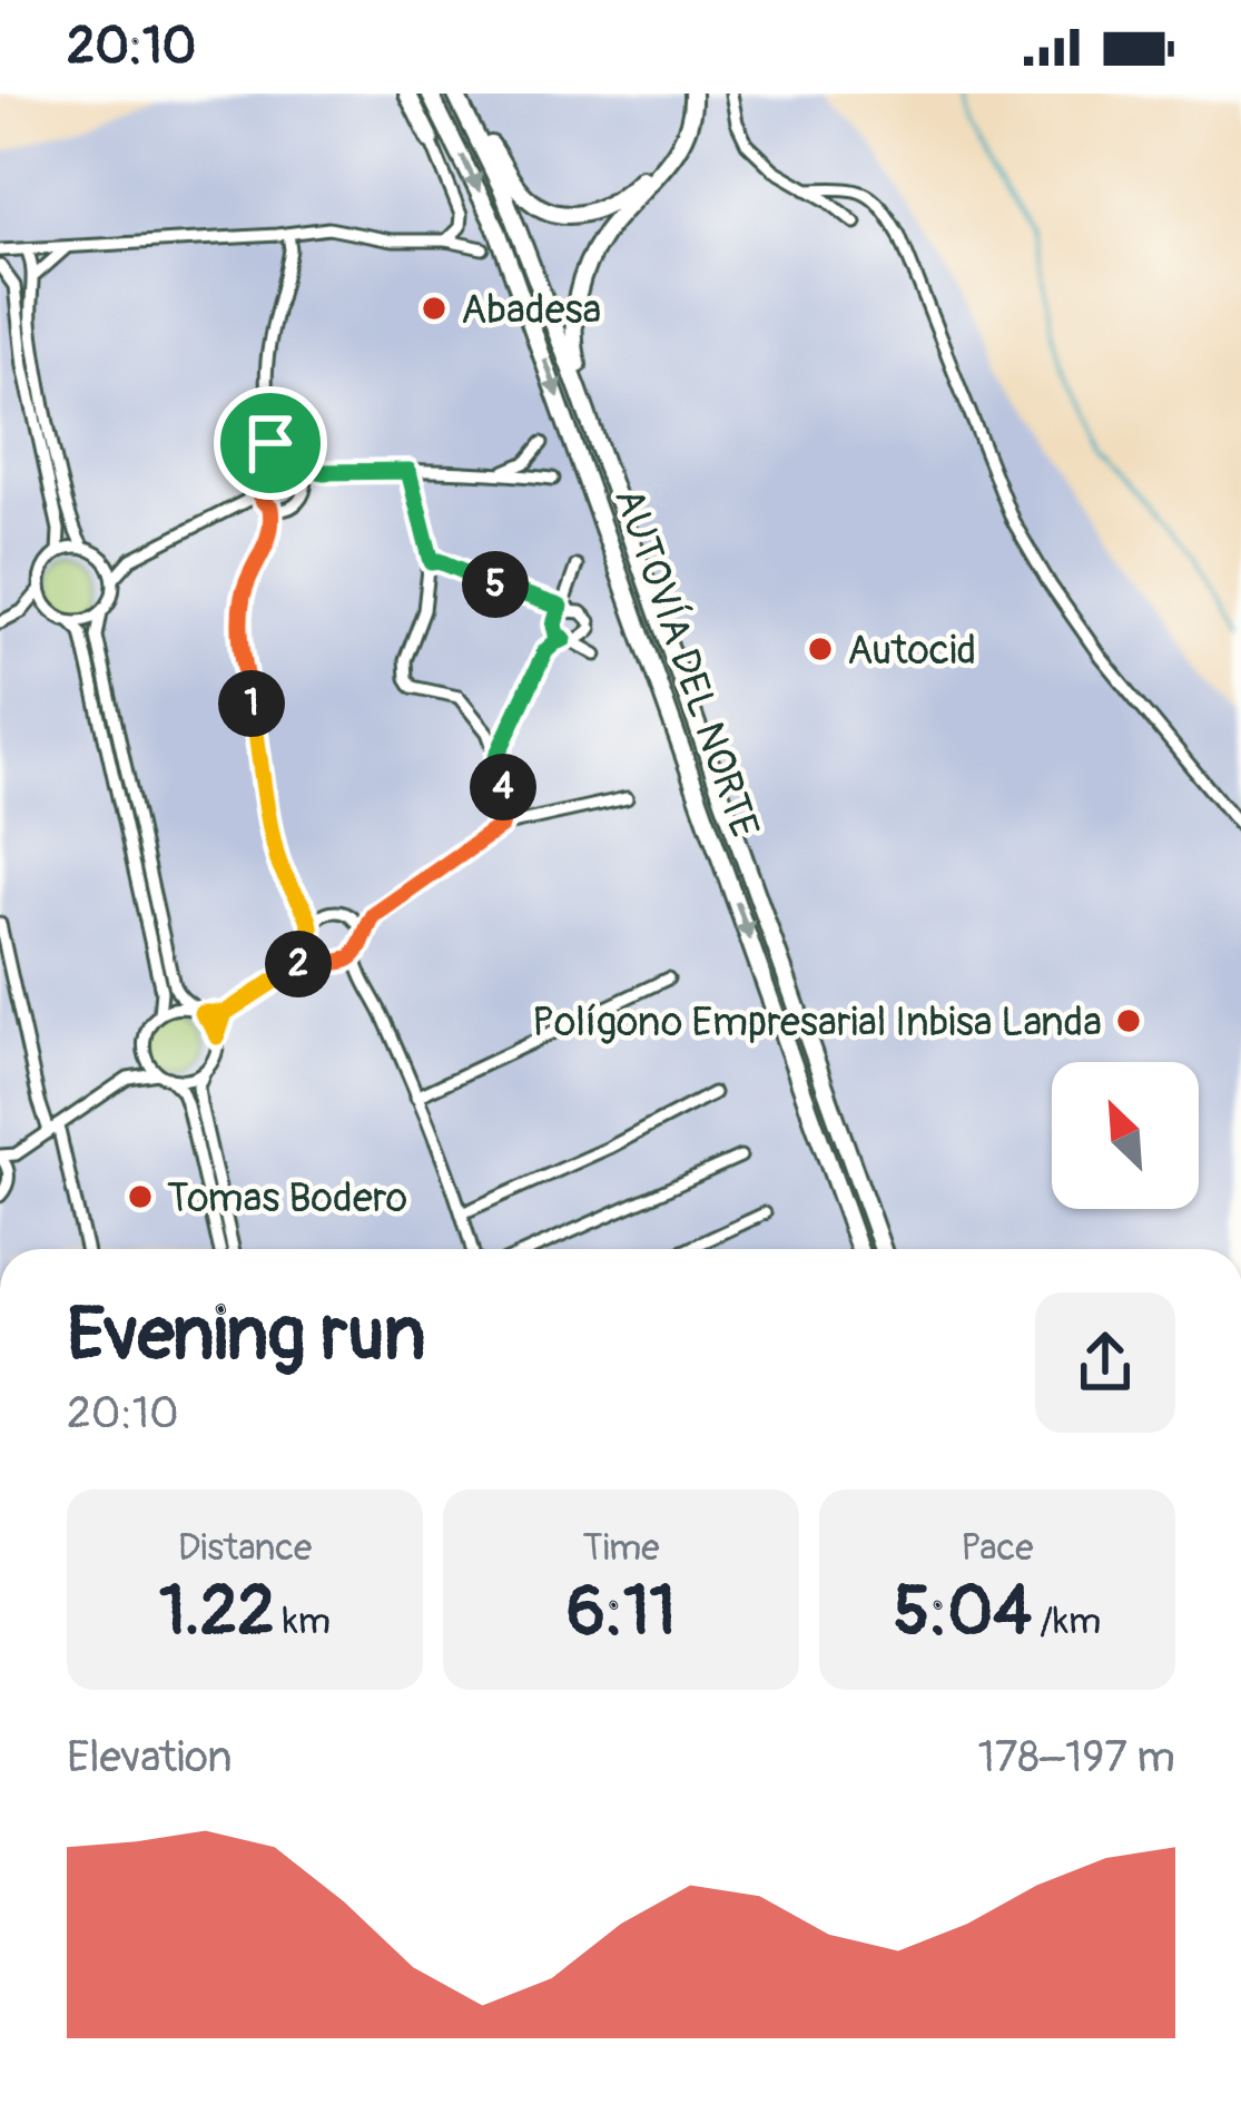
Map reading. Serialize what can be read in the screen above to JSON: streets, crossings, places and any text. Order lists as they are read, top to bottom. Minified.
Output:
{"streets":{"highway":["AUTOVÍA DEL NORTE"]},"places":["Abadesa","Autocid","Polígono Empresarial Inbisa Landa","Tomas Bodero"],"north":"top left","page":{"status":"20:10","pins":["5","1","4","2"],"heading":["Evening run","20:10"],"stats":[["Distance","1.22 km"],["Time","6:11"],["Pace","5:04 /km"]],"chart":["Elevation","178–197 m"]}}
